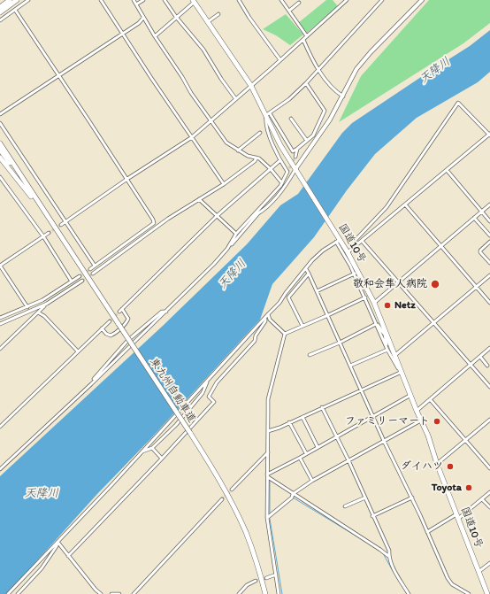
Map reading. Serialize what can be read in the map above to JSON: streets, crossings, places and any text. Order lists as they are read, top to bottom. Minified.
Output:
{"streets":{"highway":["国道10号","東九州自動車道"]},"water":["天降川"],"places":["敬和会隼人病院","Netz","ファミリーマート","ダイハツ","Toyota"]}
